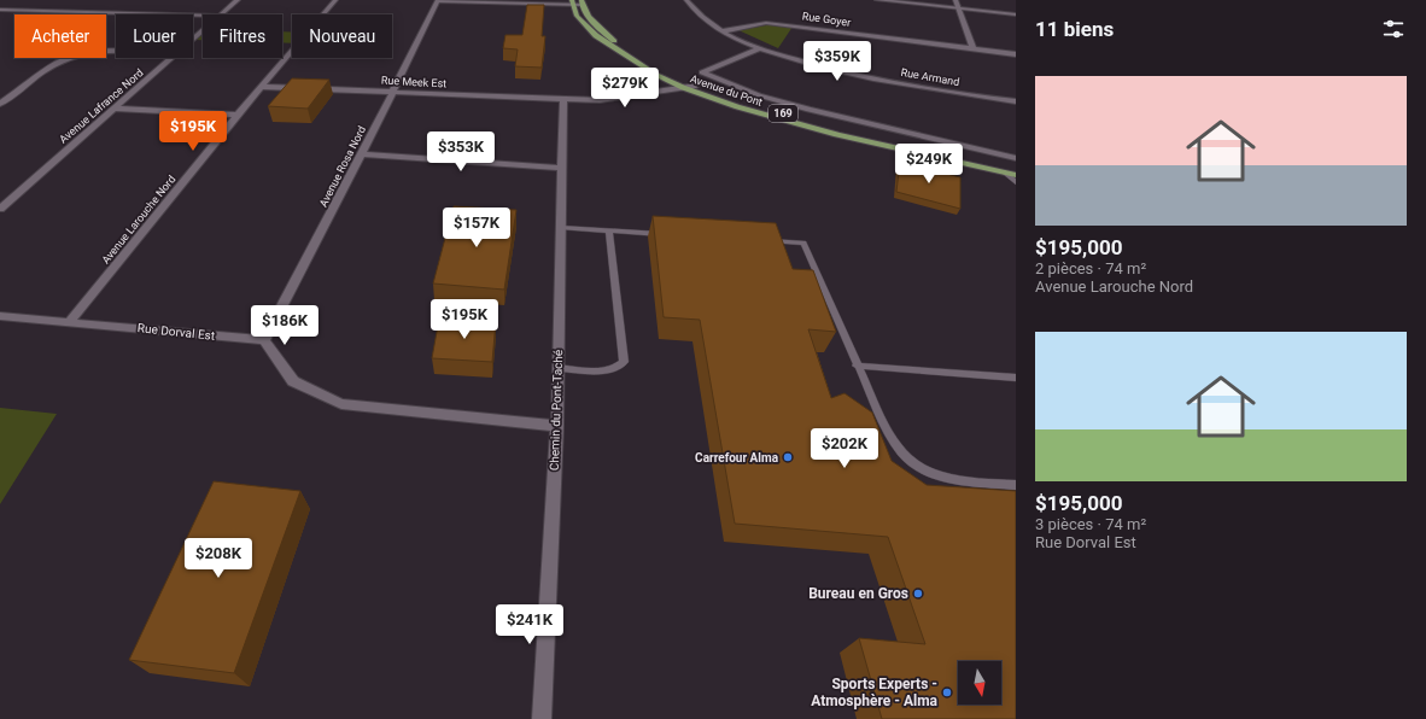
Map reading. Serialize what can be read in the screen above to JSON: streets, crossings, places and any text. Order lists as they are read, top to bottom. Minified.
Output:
{"streets":{"main road":["Avenue du Pont","169"],"street":["Rue Goyer","Rue Armand","Rue Meek Est","Avenue Lafrance Nord","Avenue Rosa Nord","Avenue Larouche Nord","Rue Dorval Est","Chemin du Pont-Taché"]},"crossings":[["Rue Goyer","Rue Armand"],["Rue Meek Est","Avenue du Pont"],["Rue Meek Est","Avenue Rosa Nord"],["Rue Meek Est","Avenue Larouche Nord"],["Rue Meek Est","Chemin du Pont-Taché"],["Avenue Rosa Nord","Rue Dorval Est"],["Avenue Larouche Nord","Rue Dorval Est"]],"places":["Carrefour Alma","Bureau en Gros","Sports Experts - Atmosphère - Alma"],"north":"bottom","page":{"heading":"11 biens","chip":["Acheter","Louer","Filtres","Nouveau"],"price":["$359K","$279K","$195K","$353K","$249K","$157K","$195K","$186K","$202K","$208K","$241K"],"list":[{"name":"$195,000","note":"2 pièces · 74 m² · Avenue Larouche Nord"},{"name":"$195,000","note":"3 pièces · 74 m² · Rue Dorval Est"}]}}
